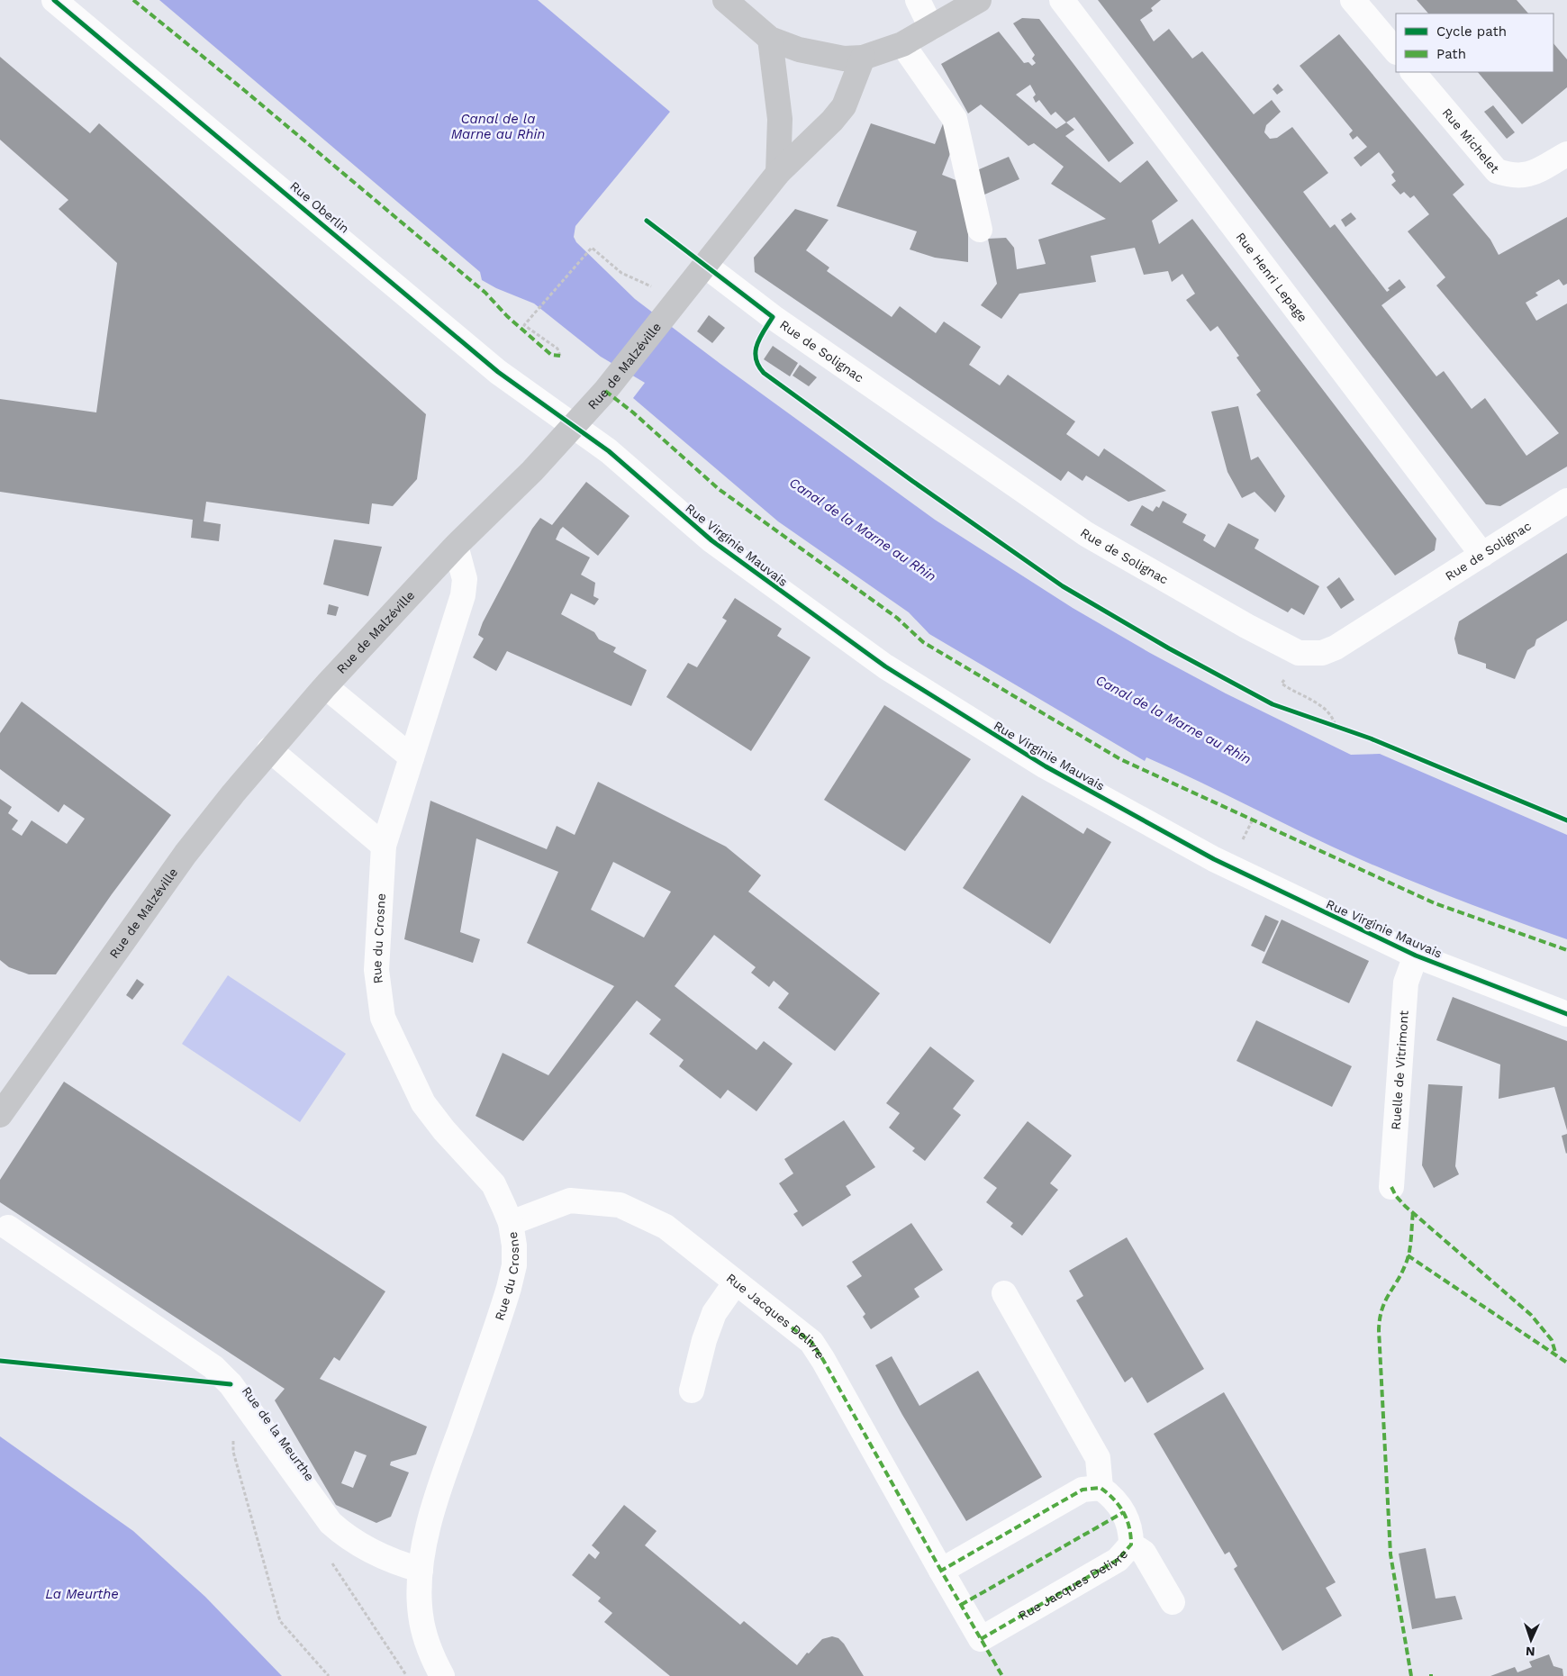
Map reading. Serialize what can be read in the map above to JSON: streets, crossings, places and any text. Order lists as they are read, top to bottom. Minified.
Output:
{"streets":{"main road":["Rue de Malzéville"],"street":["Rue Michelet","Rue Oberlin","Rue Henri Lepage","Rue de Solignac","Rue Virginie Mauvais","Rue du Crosne","Ruelle de Vitrimont","Rue Jacques Delivre","Rue de la Meurthe"]},"crossings":[["Rue Oberlin","Rue de Malzéville"],["Rue Oberlin","Rue Virginie Mauvais"],["Rue Henri Lepage","Rue de Solignac"],["Rue de Solignac","Rue de Malzéville"],["Rue de Malzéville","Rue Virginie Mauvais"],["Rue de Malzéville","Rue du Crosne"],["Rue Virginie Mauvais","Ruelle de Vitrimont"],["Rue du Crosne","Rue Jacques Delivre"],["Rue du Crosne","Rue de la Meurthe"]],"water":["Canal de la Marne au Rhin","La Meurthe"],"legend":["Cycle path","Path"],"north":"bottom"}
